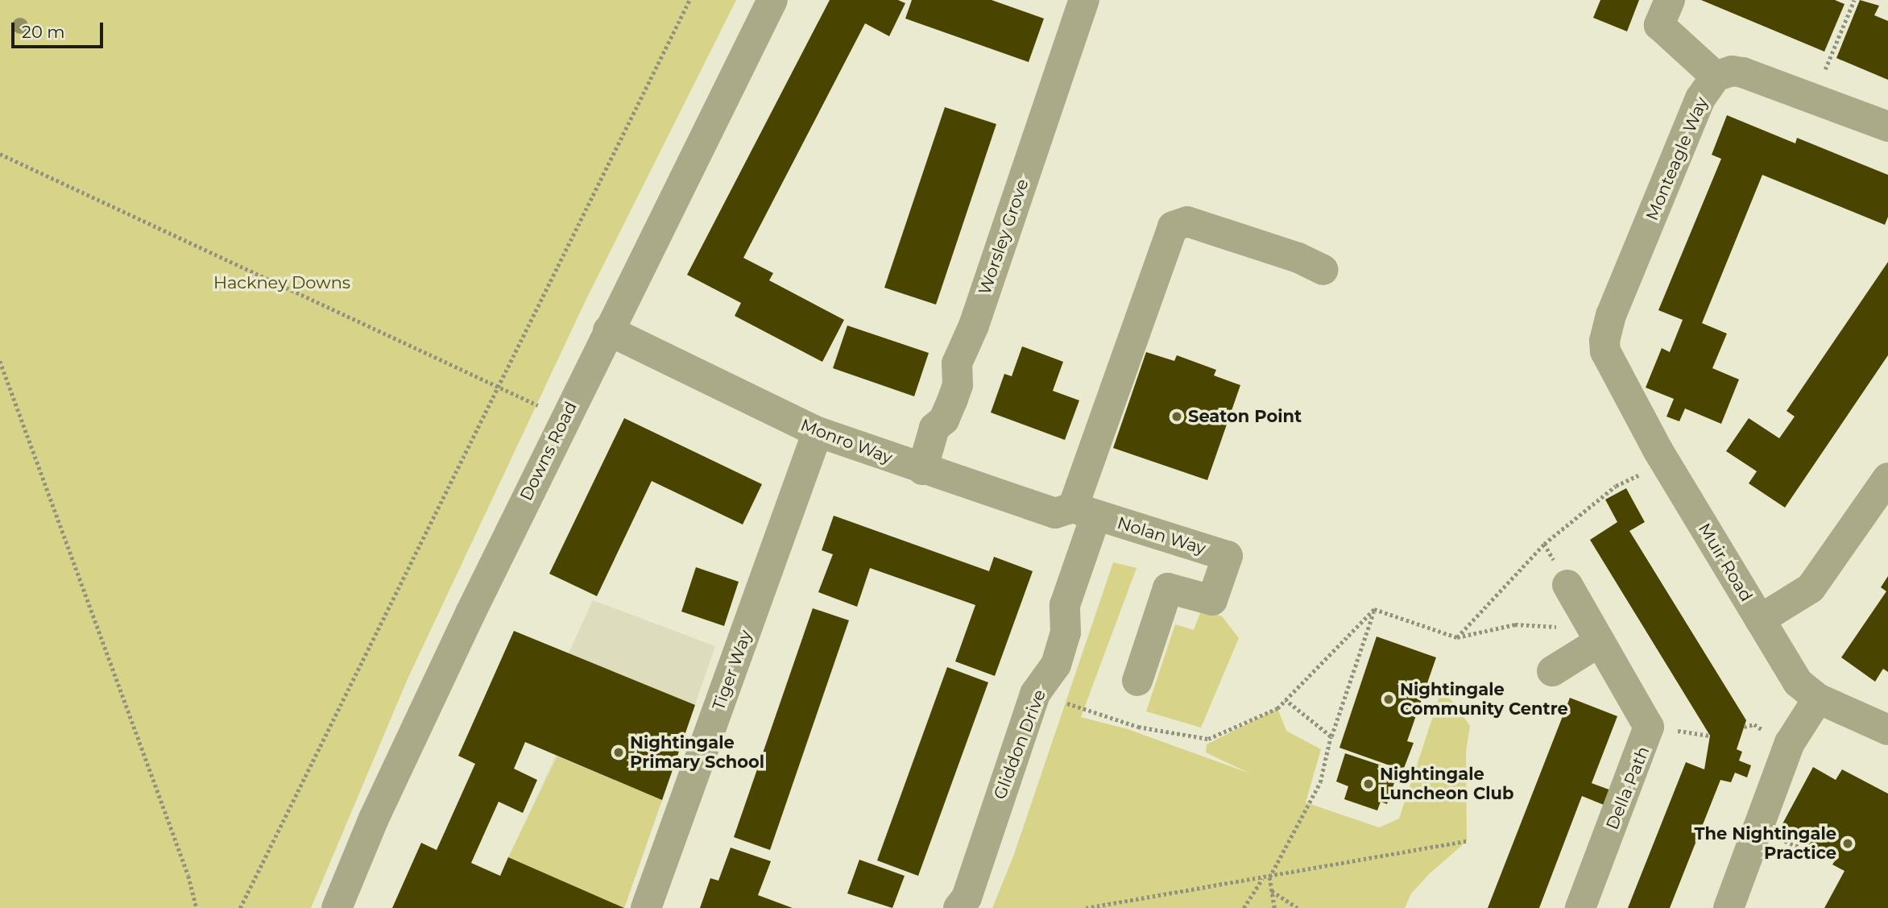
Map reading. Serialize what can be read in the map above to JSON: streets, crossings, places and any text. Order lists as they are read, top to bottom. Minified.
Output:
{"streets":{"street":["Monteagle Way","Worsley Grove","Monro Way","Downs Road","Nolan Way","Muir Road","Tiger Way","Gliddon Drive","Della Path"]},"crossings":[["Monteagle Way","Muir Road"],["Worsley Grove","Monro Way"],["Monro Way","Downs Road"],["Monro Way","Nolan Way"],["Monro Way","Tiger Way"],["Monro Way","Gliddon Drive"],["Nolan Way","Gliddon Drive"]],"parks":["Hackney Downs"],"places":["Seaton Point","Nightingale Community Centre","Nightingale Primary School","Nightingale Luncheon Club","The Nightingale Practice"],"scale_bar":"20 m"}
